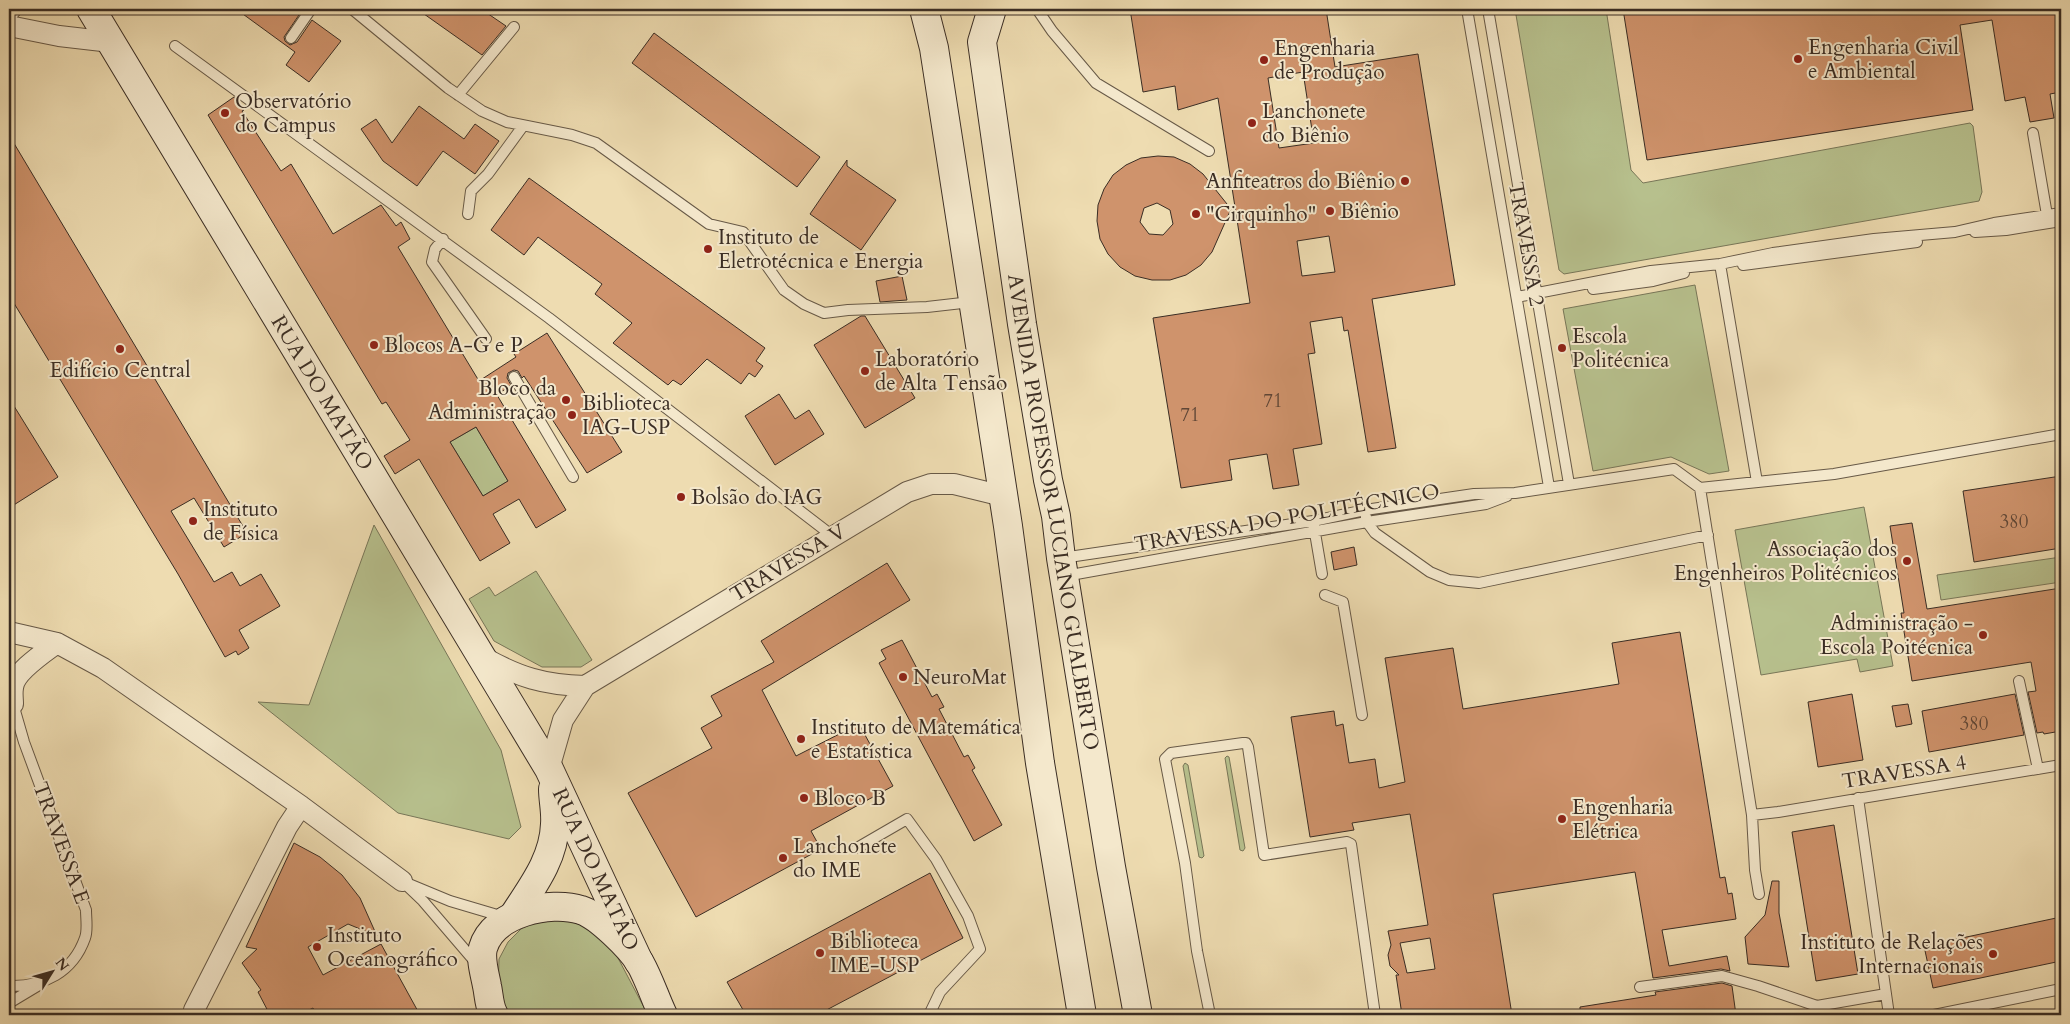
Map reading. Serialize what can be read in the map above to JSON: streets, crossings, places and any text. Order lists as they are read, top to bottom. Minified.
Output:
{"streets":{"street":["RUA DO MATÃO","AVENIDA PROFESSOR LUCIANO GUALBERTO","TRAVESSA V","TRAVESSA E"],"lane":["TRAVESSA 2","TRAVESSA DO POLITÉCNICO","TRAVESSA 4"]},"crossings":[["TRAVESSA 2","TRAVESSA DO POLITÉCNICO"],["RUA DO MATÃO","TRAVESSA V"],["AVENIDA PROFESSOR LUCIANO GUALBERTO","TRAVESSA DO POLITÉCNICO"]],"places":["Engenharia Civil e Ambiental","Engenharia de Produção","Observatório do Campus","Lanchonete do Biênio","Anfiteatros do Biênio","Biênio","\"Cirquinho\"","Instituto de Eletrotécnica e Energia","Blocos A-G e P","Escola Politécnica","Edifício Central","Laboratório de Alta Tensão","Bloco da Administração","Biblioteca IAG-USP","Bolsão do IAG","Instituto de Física","Associação dos Engenheiros Politécnicos","Administração - Escola Poitécnica","NeuroMat","Instituto de Matemática e Estatística","Bloco B","Engenharia Elétrica","Lanchonete do IME","Instituto Oceanográfico","Biblioteca IME-USP","Instituto de Relações Internacionais"],"house_numbers":["71","71","380","380"],"north":"top right"}
